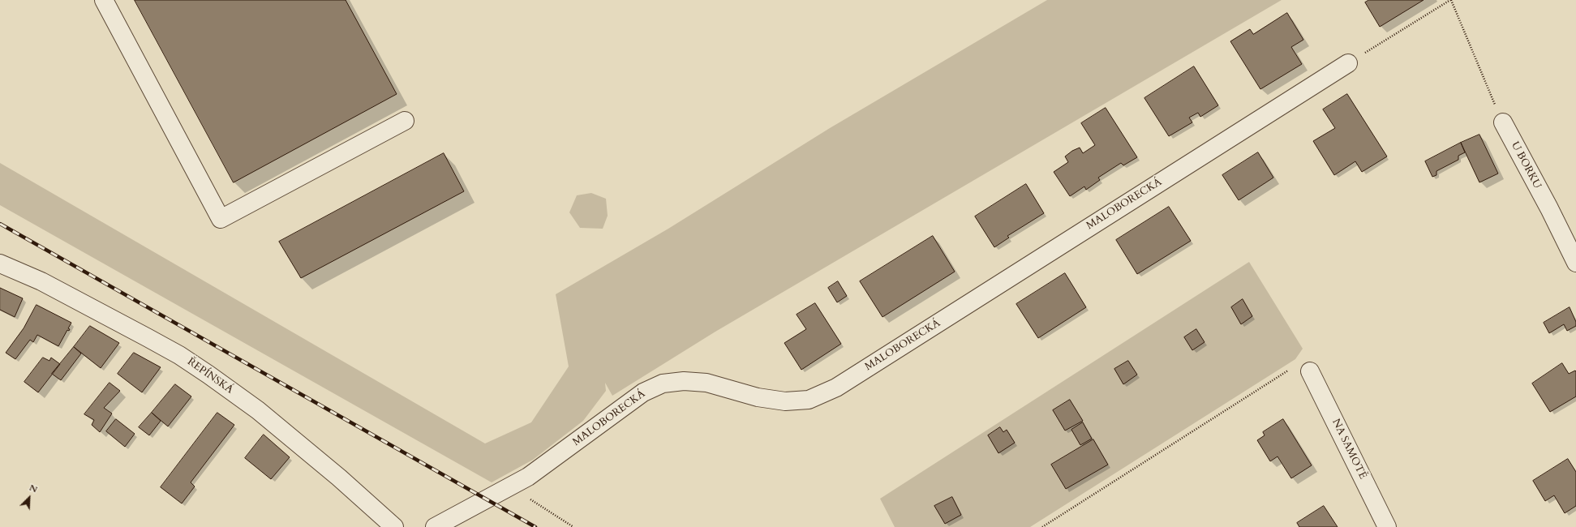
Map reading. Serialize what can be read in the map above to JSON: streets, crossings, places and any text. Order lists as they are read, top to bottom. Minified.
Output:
{"streets":{"street":["U BORKU","MALOBORECKÁ","ŘEPÍNSKÁ","NA SAMOTĚ"]},"north":"top right"}
